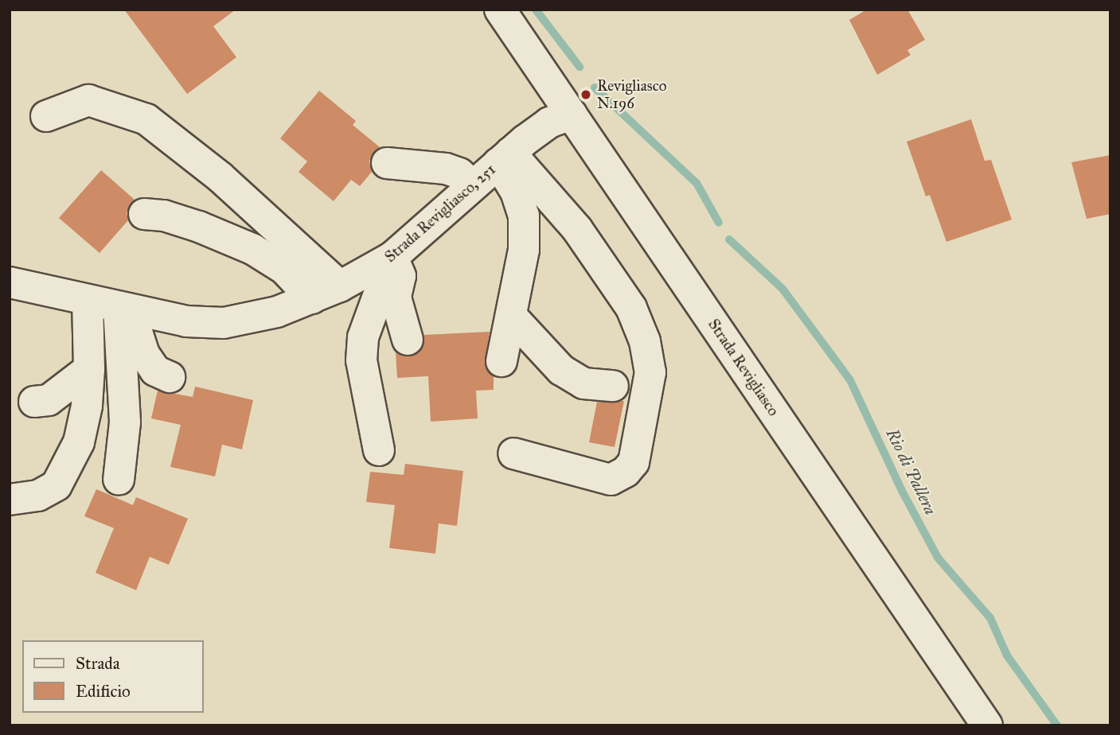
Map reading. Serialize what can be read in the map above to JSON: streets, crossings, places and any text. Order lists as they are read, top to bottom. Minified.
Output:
{"streets":{"street":["Strada Revigliasco, 251","Strada Revigliasco"]},"crossings":[["Strada Revigliasco, 251","Strada Revigliasco"]],"water":["Rio di Pallera"],"places":["Revigliasco N.196"],"legend":["Strada","Edificio"]}
